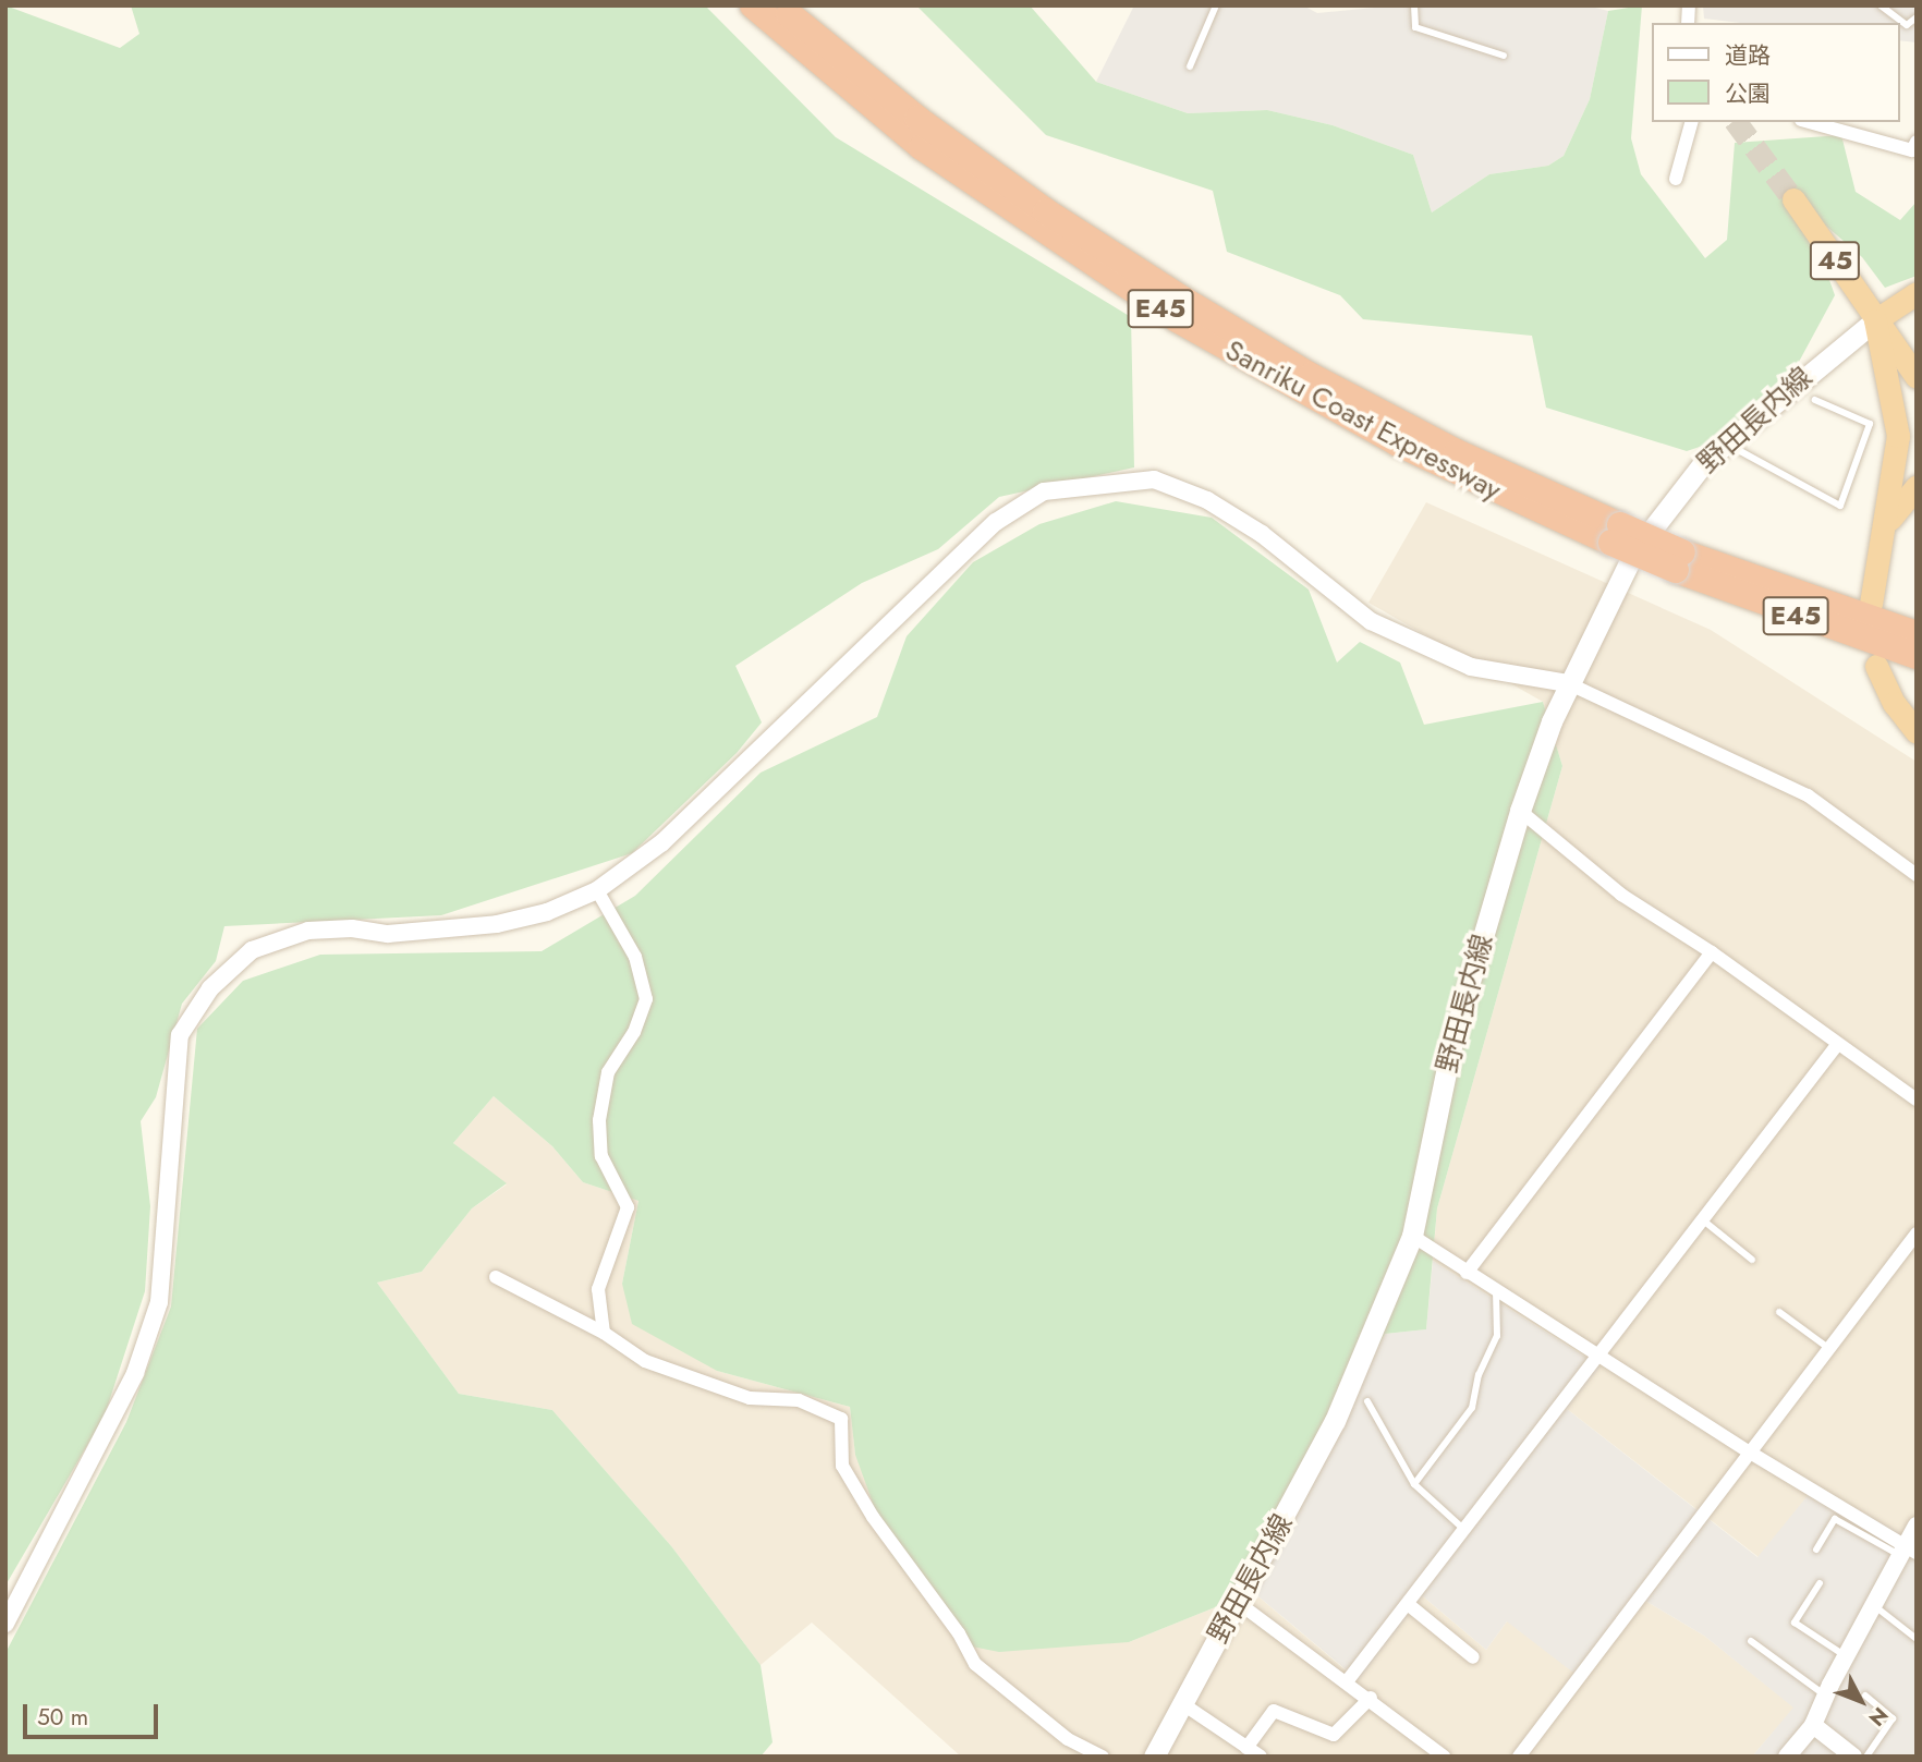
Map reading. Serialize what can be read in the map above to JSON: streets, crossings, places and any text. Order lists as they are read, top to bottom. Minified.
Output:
{"streets":{"highway":["45","E45","Sanriku Coast Expressway"],"main road":["野田長内線"]},"crossings":[["45","野田長内線"]],"legend":["道路","公園"],"scale_bar":"50 m","north":"bottom right"}
